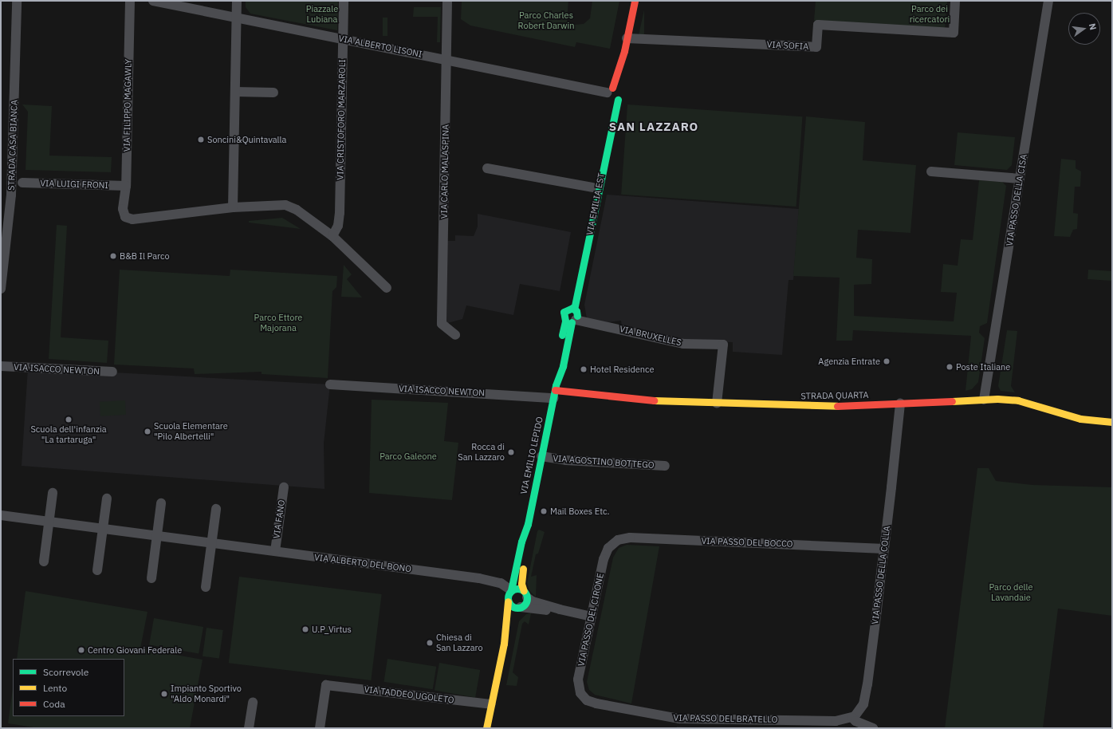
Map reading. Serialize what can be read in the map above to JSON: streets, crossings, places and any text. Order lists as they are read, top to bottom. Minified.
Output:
{"streets":{"main road":["VIA EMILIA EST","STRADA QUARTA","VIA EMILIO LEPIDO"],"street":["VIA SOFIA","VIA ALBERTO LISONI","VIA FILIPPO MAGAWLY","VIA CRISTOFORO MARZAROLI","STRADA CASA BIANCA","VIA CARLO MALASPINA","VIA LUIGI FRONI","VIA PASSO DELLA CISA","VIA BRUXELLES","VIA ISACCO NEWTON","VIA AGOSTINO BOTTEGO","VIA FANO","VIA PASSO DEL BOCCO","VIA ALBERTO DEL BONO","VIA PASSO DELLA COLLA","VIA PASSO DEL CIRONE","VIA TADDEO UGOLETO","VIA PASSO DEL BRATELLO"]},"crossings":[["VIA SOFIA","VIA EMILIA EST"],["VIA ALBERTO LISONI","VIA CRISTOFORO MARZAROLI"],["VIA ALBERTO LISONI","VIA CARLO MALASPINA"],["VIA ALBERTO LISONI","VIA EMILIA EST"],["VIA FILIPPO MAGAWLY","VIA LUIGI FRONI"],["VIA PASSO DELLA CISA","STRADA QUARTA"],["VIA EMILIA EST","VIA BRUXELLES"],["VIA EMILIA EST","VIA ISACCO NEWTON"],["VIA EMILIA EST","STRADA QUARTA"],["VIA EMILIA EST","VIA EMILIO LEPIDO"],["VIA BRUXELLES","STRADA QUARTA"],["VIA ISACCO NEWTON","STRADA QUARTA"],["VIA ISACCO NEWTON","VIA EMILIO LEPIDO"],["STRADA QUARTA","VIA EMILIO LEPIDO"],["STRADA QUARTA","VIA PASSO DELLA COLLA"],["VIA EMILIO LEPIDO","VIA AGOSTINO BOTTEGO"],["VIA EMILIO LEPIDO","VIA ALBERTO DEL BONO"],["VIA EMILIO LEPIDO","VIA TADDEO UGOLETO"],["VIA FANO","VIA ALBERTO DEL BONO"],["VIA PASSO DEL BOCCO","VIA PASSO DELLA COLLA"],["VIA PASSO DEL BOCCO","VIA PASSO DEL CIRONE"],["VIA PASSO DELLA COLLA","VIA PASSO DEL BRATELLO"],["VIA PASSO DEL CIRONE","VIA PASSO DEL BRATELLO"]],"districts":["SAN LAZZARO"],"parks":["Piazzale Lubiana","Parco dei ricercatori","Parco Charles Robert Darwin","Parco Ettore Majorana","Parco Galeone","Parco delle Lavandaie"],"places":["Soncini&Quintavalla","B&B Il Parco","Agenzia Entrate","Poste Italiane","Hotel Residence","Scuola dell'infanzia \"La tartaruga\"","Scuola Elementare \"Pilo Albertelli\"","Rocca di San Lazzaro","Mail Boxes Etc.","U.P_Virtus","Chiesa di San Lazzaro","Centro Giovani Federale","Impianto Sportivo \"Aldo Monardi\""],"legend":["Scorrevole","Lento","Coda"],"north":"right"}
